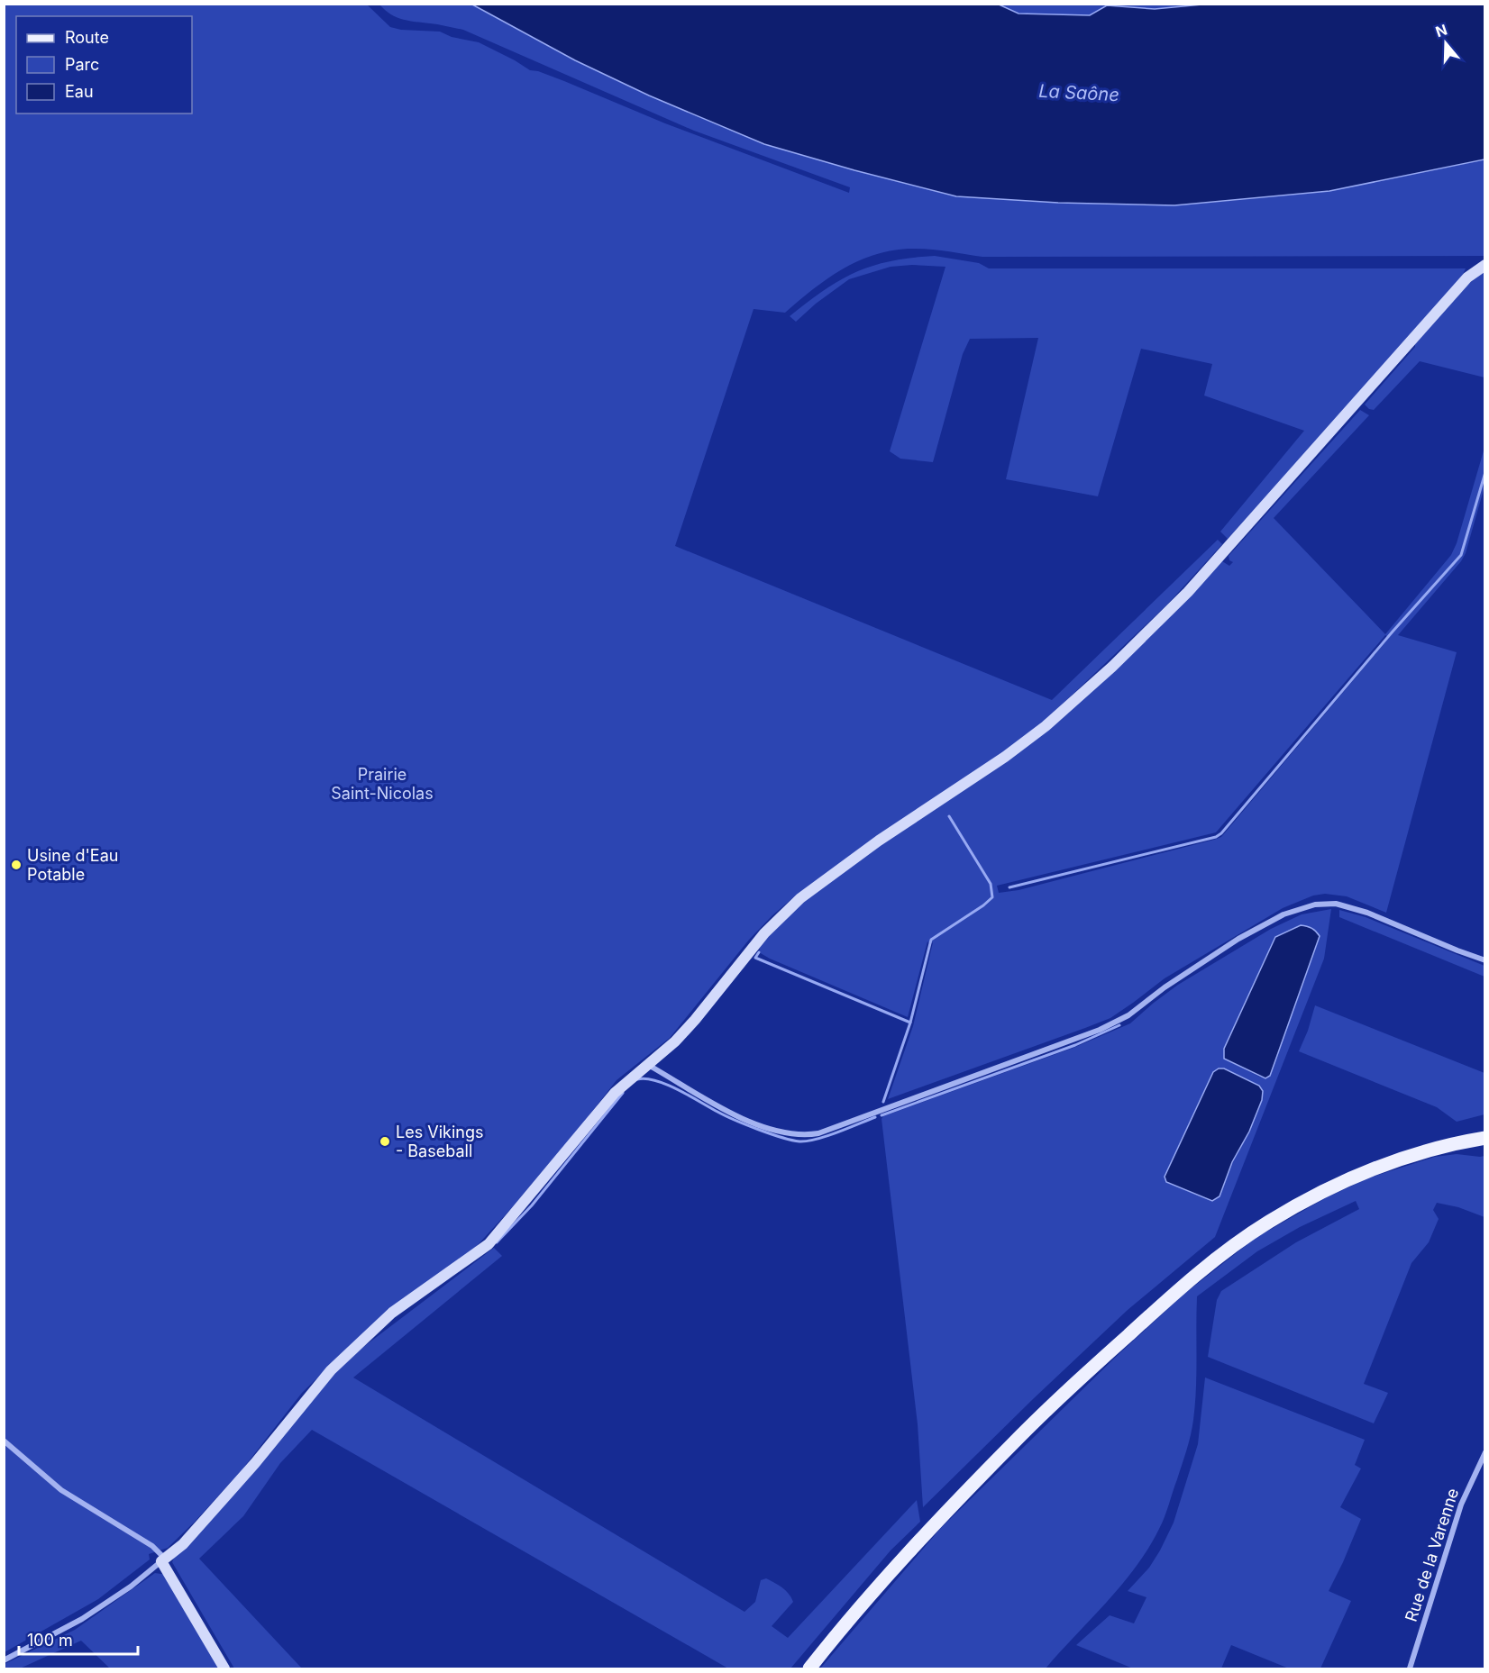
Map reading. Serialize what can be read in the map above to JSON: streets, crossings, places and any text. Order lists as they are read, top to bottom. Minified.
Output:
{"streets":{"street":["Rue de la Varenne"]},"water":["La Saône"],"parks":["Prairie Saint-Nicolas"],"places":["Usine d'Eau Potable","Les Vikings - Baseball"],"legend":["Route","Parc","Eau"],"scale_bar":"100 m","north":"top"}
